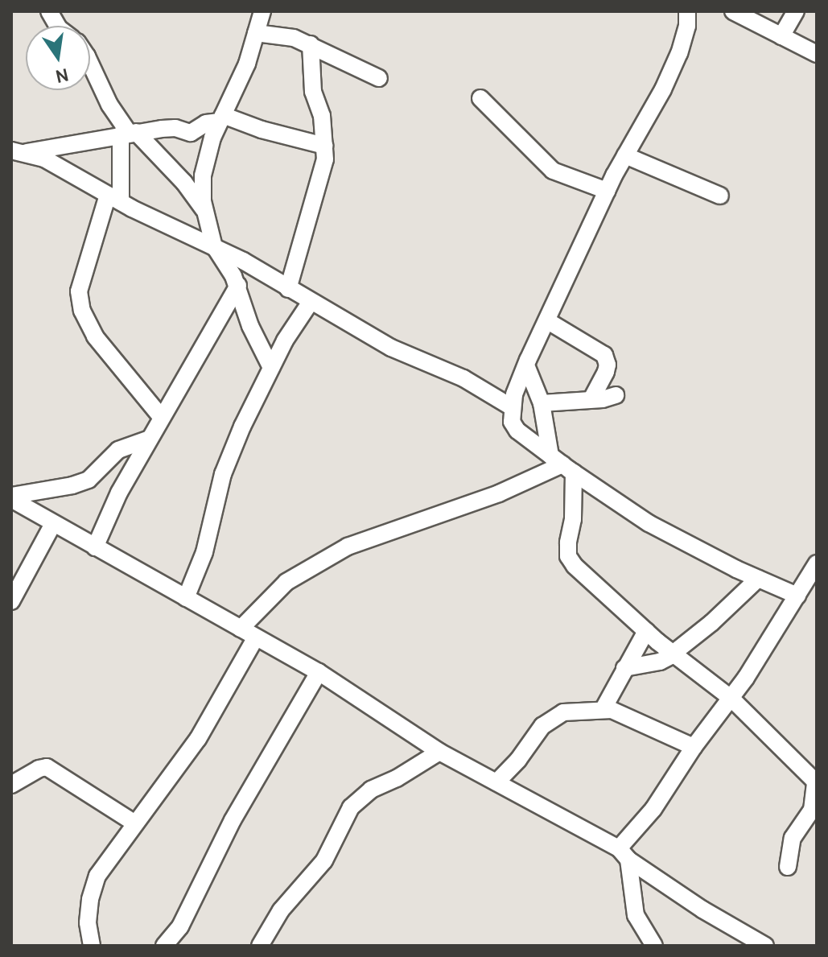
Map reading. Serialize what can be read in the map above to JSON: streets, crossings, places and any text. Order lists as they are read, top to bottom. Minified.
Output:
{"north":"bottom"}
